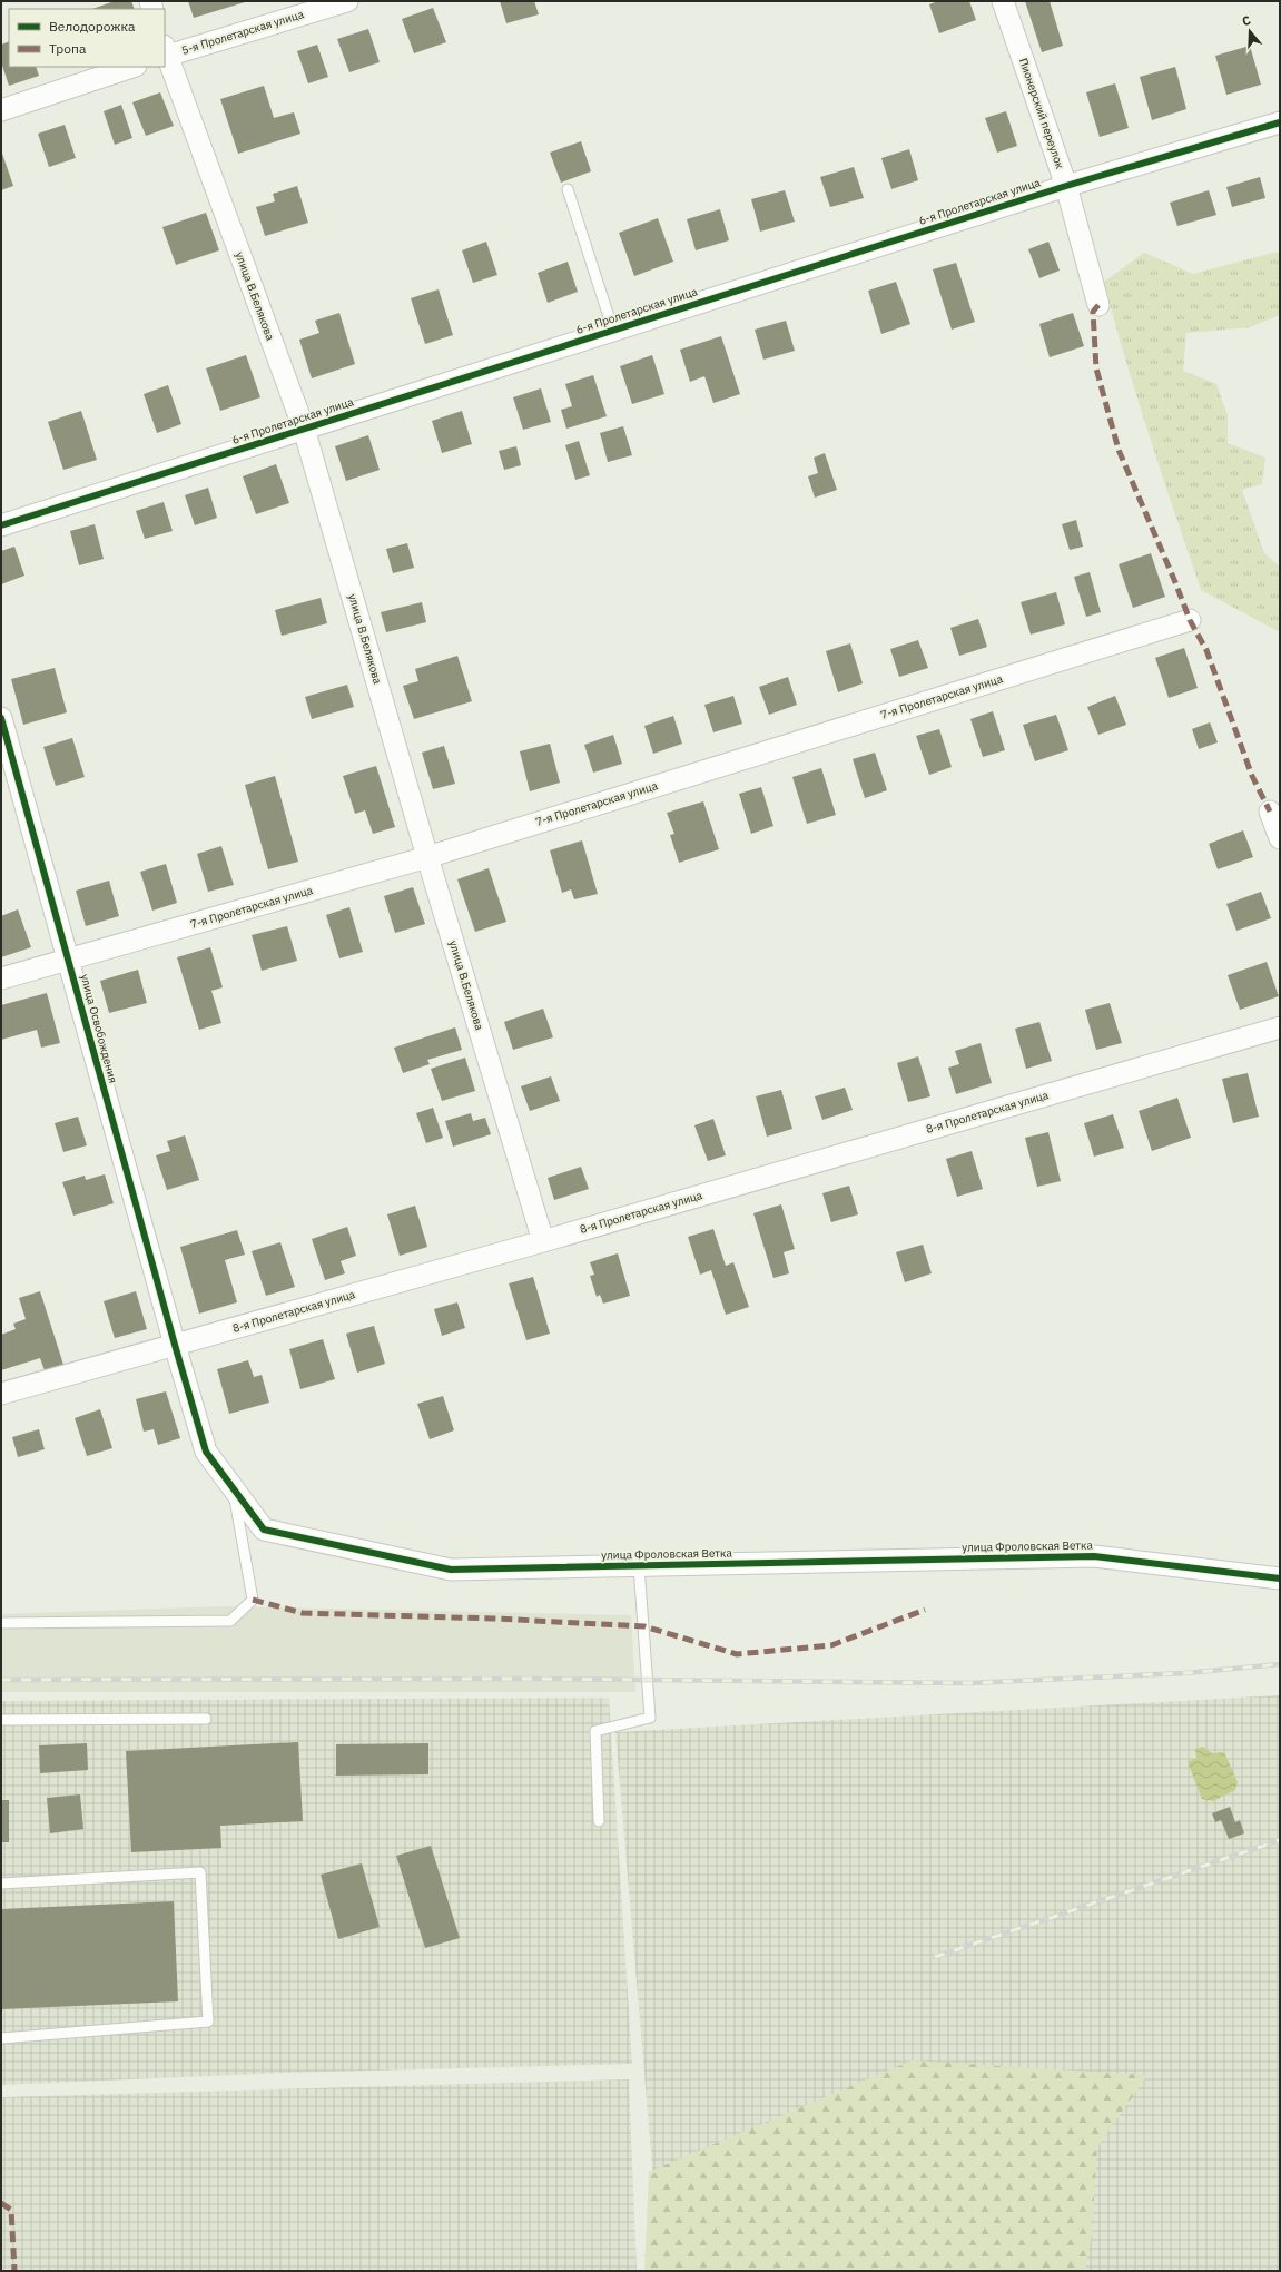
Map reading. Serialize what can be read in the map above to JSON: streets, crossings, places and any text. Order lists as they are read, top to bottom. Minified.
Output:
{"streets":{"street":["5-я Пролетарская улица","Пионерский переулок","6-я Пролетарская улица","улица В.Белякова","7-я Пролетарская улица","улица Освобождения","8-я Пролетарская улица","улица Фроловская Ветка"]},"crossings":[["5-я Пролетарская улица","улица В.Белякова"],["Пионерский переулок","6-я Пролетарская улица"],["6-я Пролетарская улица","улица В.Белякова"],["улица В.Белякова","7-я Пролетарская улица"],["улица В.Белякова","8-я Пролетарская улица"],["7-я Пролетарская улица","улица Освобождения"],["улица Освобождения","8-я Пролетарская улица"],["улица Освобождения","улица Фроловская Ветка"],["8-я Пролетарская улица","улица Фроловская Ветка"]],"legend":["Велодорожка","Тропа"],"north":"top"}
